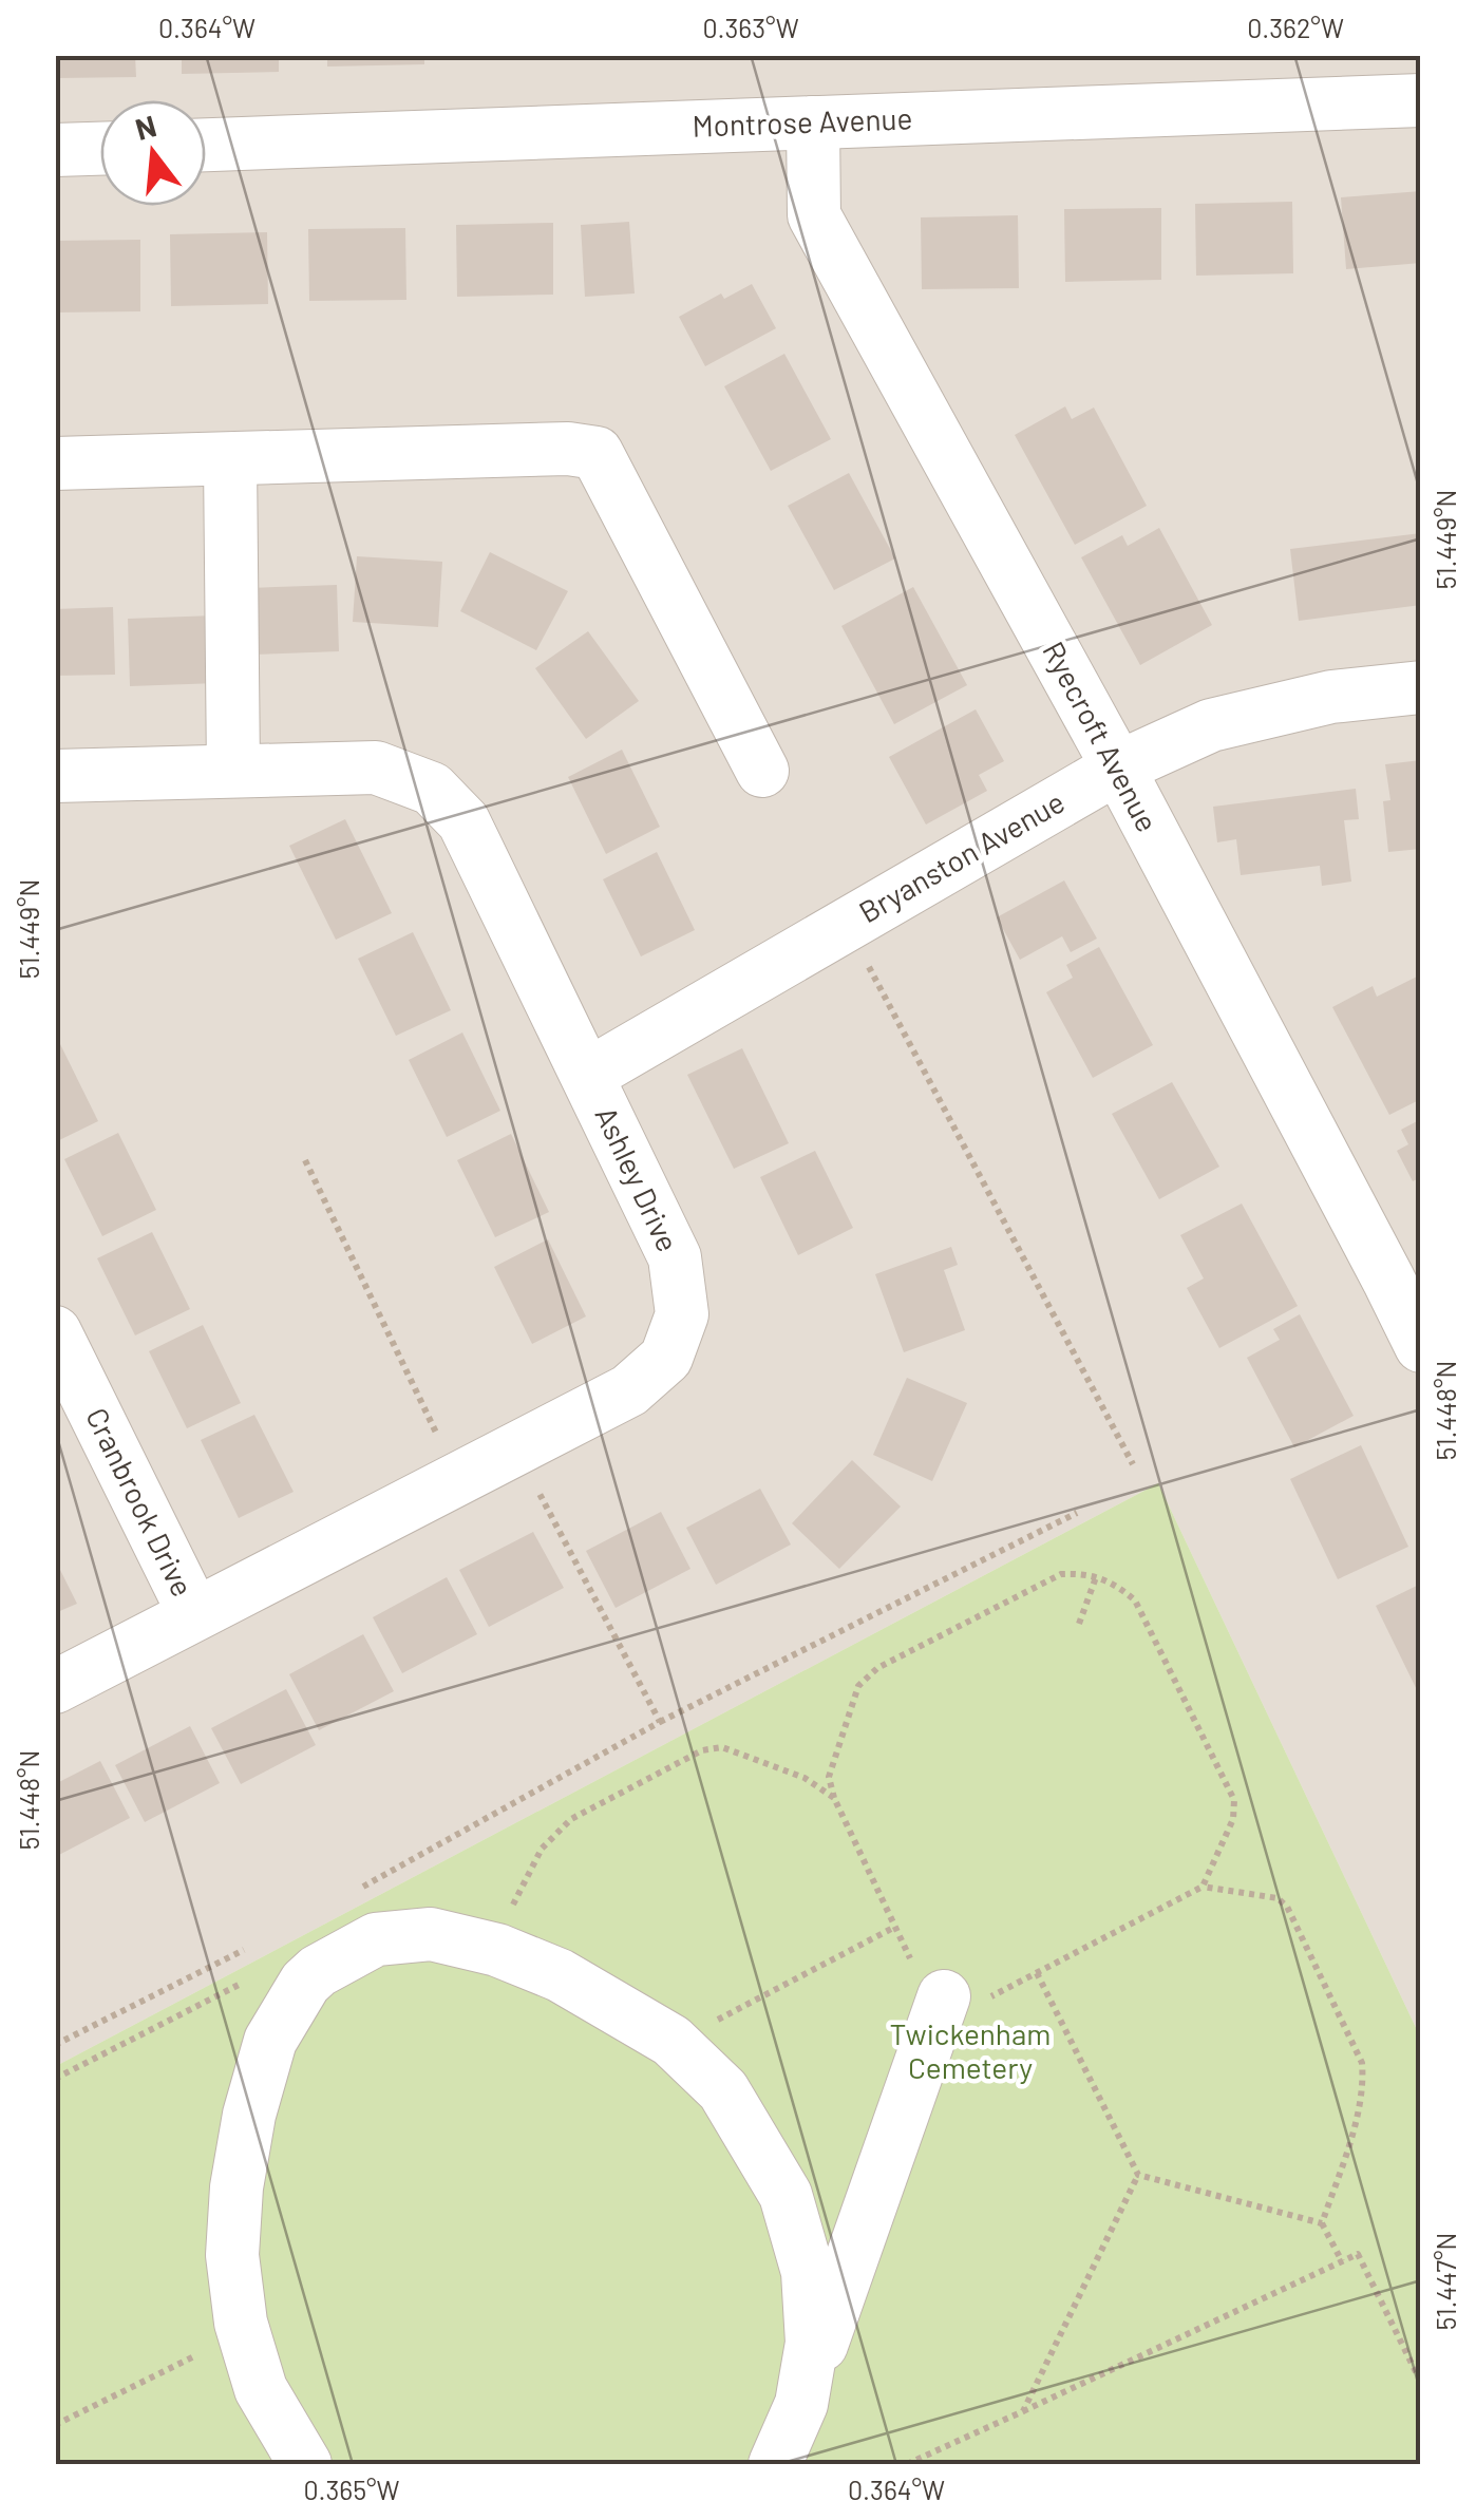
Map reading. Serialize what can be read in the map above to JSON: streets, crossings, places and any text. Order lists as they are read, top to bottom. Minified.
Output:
{"streets":{"street":["Montrose Avenue","Ryecroft Avenue","Bryanston Avenue","Ashley Drive","Cranbrook Drive"]},"crossings":[["Montrose Avenue","Ryecroft Avenue"],["Ryecroft Avenue","Bryanston Avenue"],["Bryanston Avenue","Ashley Drive"],["Ashley Drive","Cranbrook Drive"]],"parks":["Twickenham Cemetery"],"north":"top","coordinates":["0.364°W","0.363°W","0.362°W","51.449°N","51.448°N","51.447°N","0.365°W"]}
